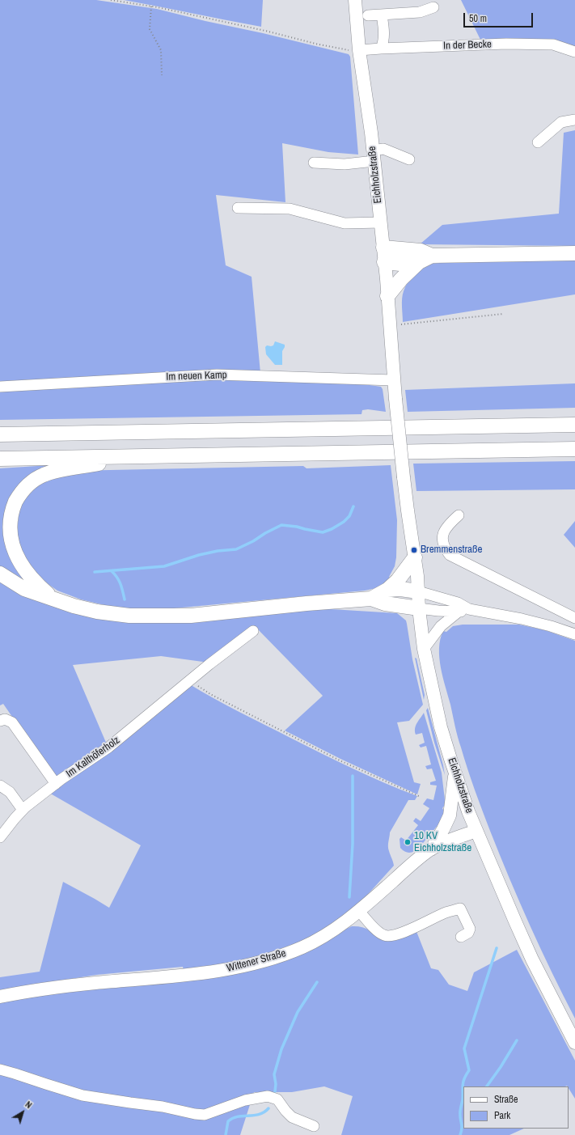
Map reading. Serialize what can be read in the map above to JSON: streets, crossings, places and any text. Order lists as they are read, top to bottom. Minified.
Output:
{"streets":{"main road":["Eichholzstraße","Wittener Straße"],"street":["In der Becke","Im neuen Kamp","Im Kalthöferholz"]},"crossings":[["In der Becke","Eichholzstraße"],["Eichholzstraße","Im neuen Kamp"],["Eichholzstraße","Wittener Straße"]],"places":["Bremmenstraße","10 KV Eichholzstraße"],"legend":["Straße","Park"],"scale_bar":"50 m","north":"top right"}
